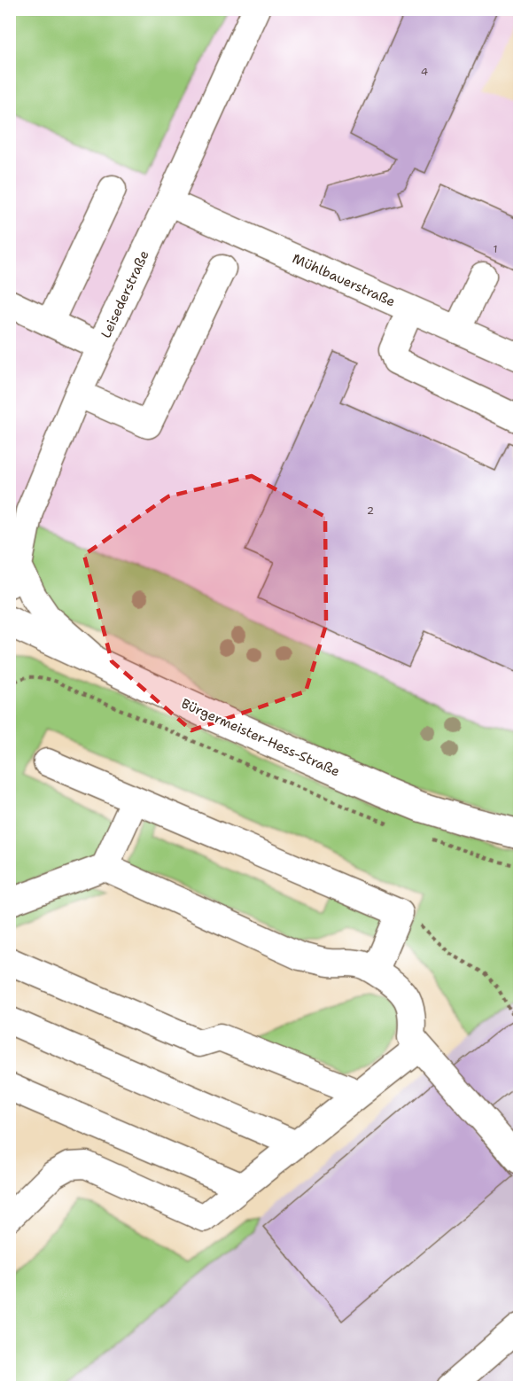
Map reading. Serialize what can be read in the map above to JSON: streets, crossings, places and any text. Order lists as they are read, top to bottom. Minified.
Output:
{"streets":{"main road":["Bürgermeister-Hess-Straße"],"street":["Mühlbauerstraße","Leisederstraße"]},"crossings":[["Mühlbauerstraße","Leisederstraße"]],"house_numbers":["4","1","2"]}
